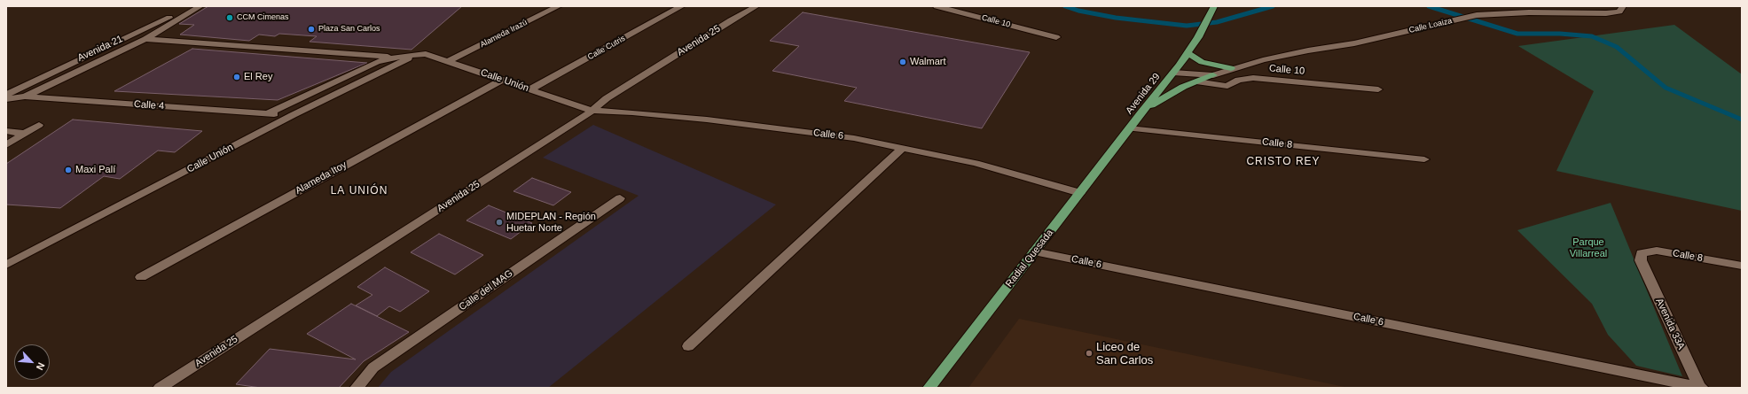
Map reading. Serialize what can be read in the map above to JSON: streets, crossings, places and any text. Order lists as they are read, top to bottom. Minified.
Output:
{"streets":{"main road":["Calle Loaiza","Avenida 29","Radial Quesada"],"street":["Calle 10","Alameda Irazú","Avenida 25","Calle Cutris","Avenida 21","Calle Unión","Calle 4","Calle 6","Calle 8","Alameda Itoy","Calle del MAG","Avenida 33A"]},"crossings":[["Calle 10","Calle Loaiza"],["Calle Loaiza","Avenida 29"],["Alameda Irazú","Calle Unión"],["Avenida 25","Calle Unión"],["Avenida 25","Calle 6"],["Calle Cutris","Calle Unión"],["Avenida 21","Calle 4"],["Calle Unión","Calle 4"],["Calle Unión","Calle 6"],["Calle Unión","Alameda Itoy"],["Avenida 29","Calle 8"],["Avenida 29","Radial Quesada"],["Calle 6","Radial Quesada"],["Calle 6","Avenida 33A"],["Calle 8","Radial Quesada"],["Calle 8","Avenida 33A"]],"districts":["CRISTO REY","LA UNIÓN"],"parks":["Parque Villarreal"],"places":["CCM Cimenas","Plaza San Carlos","Walmart","El Rey","Maxi Palí","MIDEPLAN - Región Huetar Norte","Liceo de San Carlos"],"north":"bottom right"}
